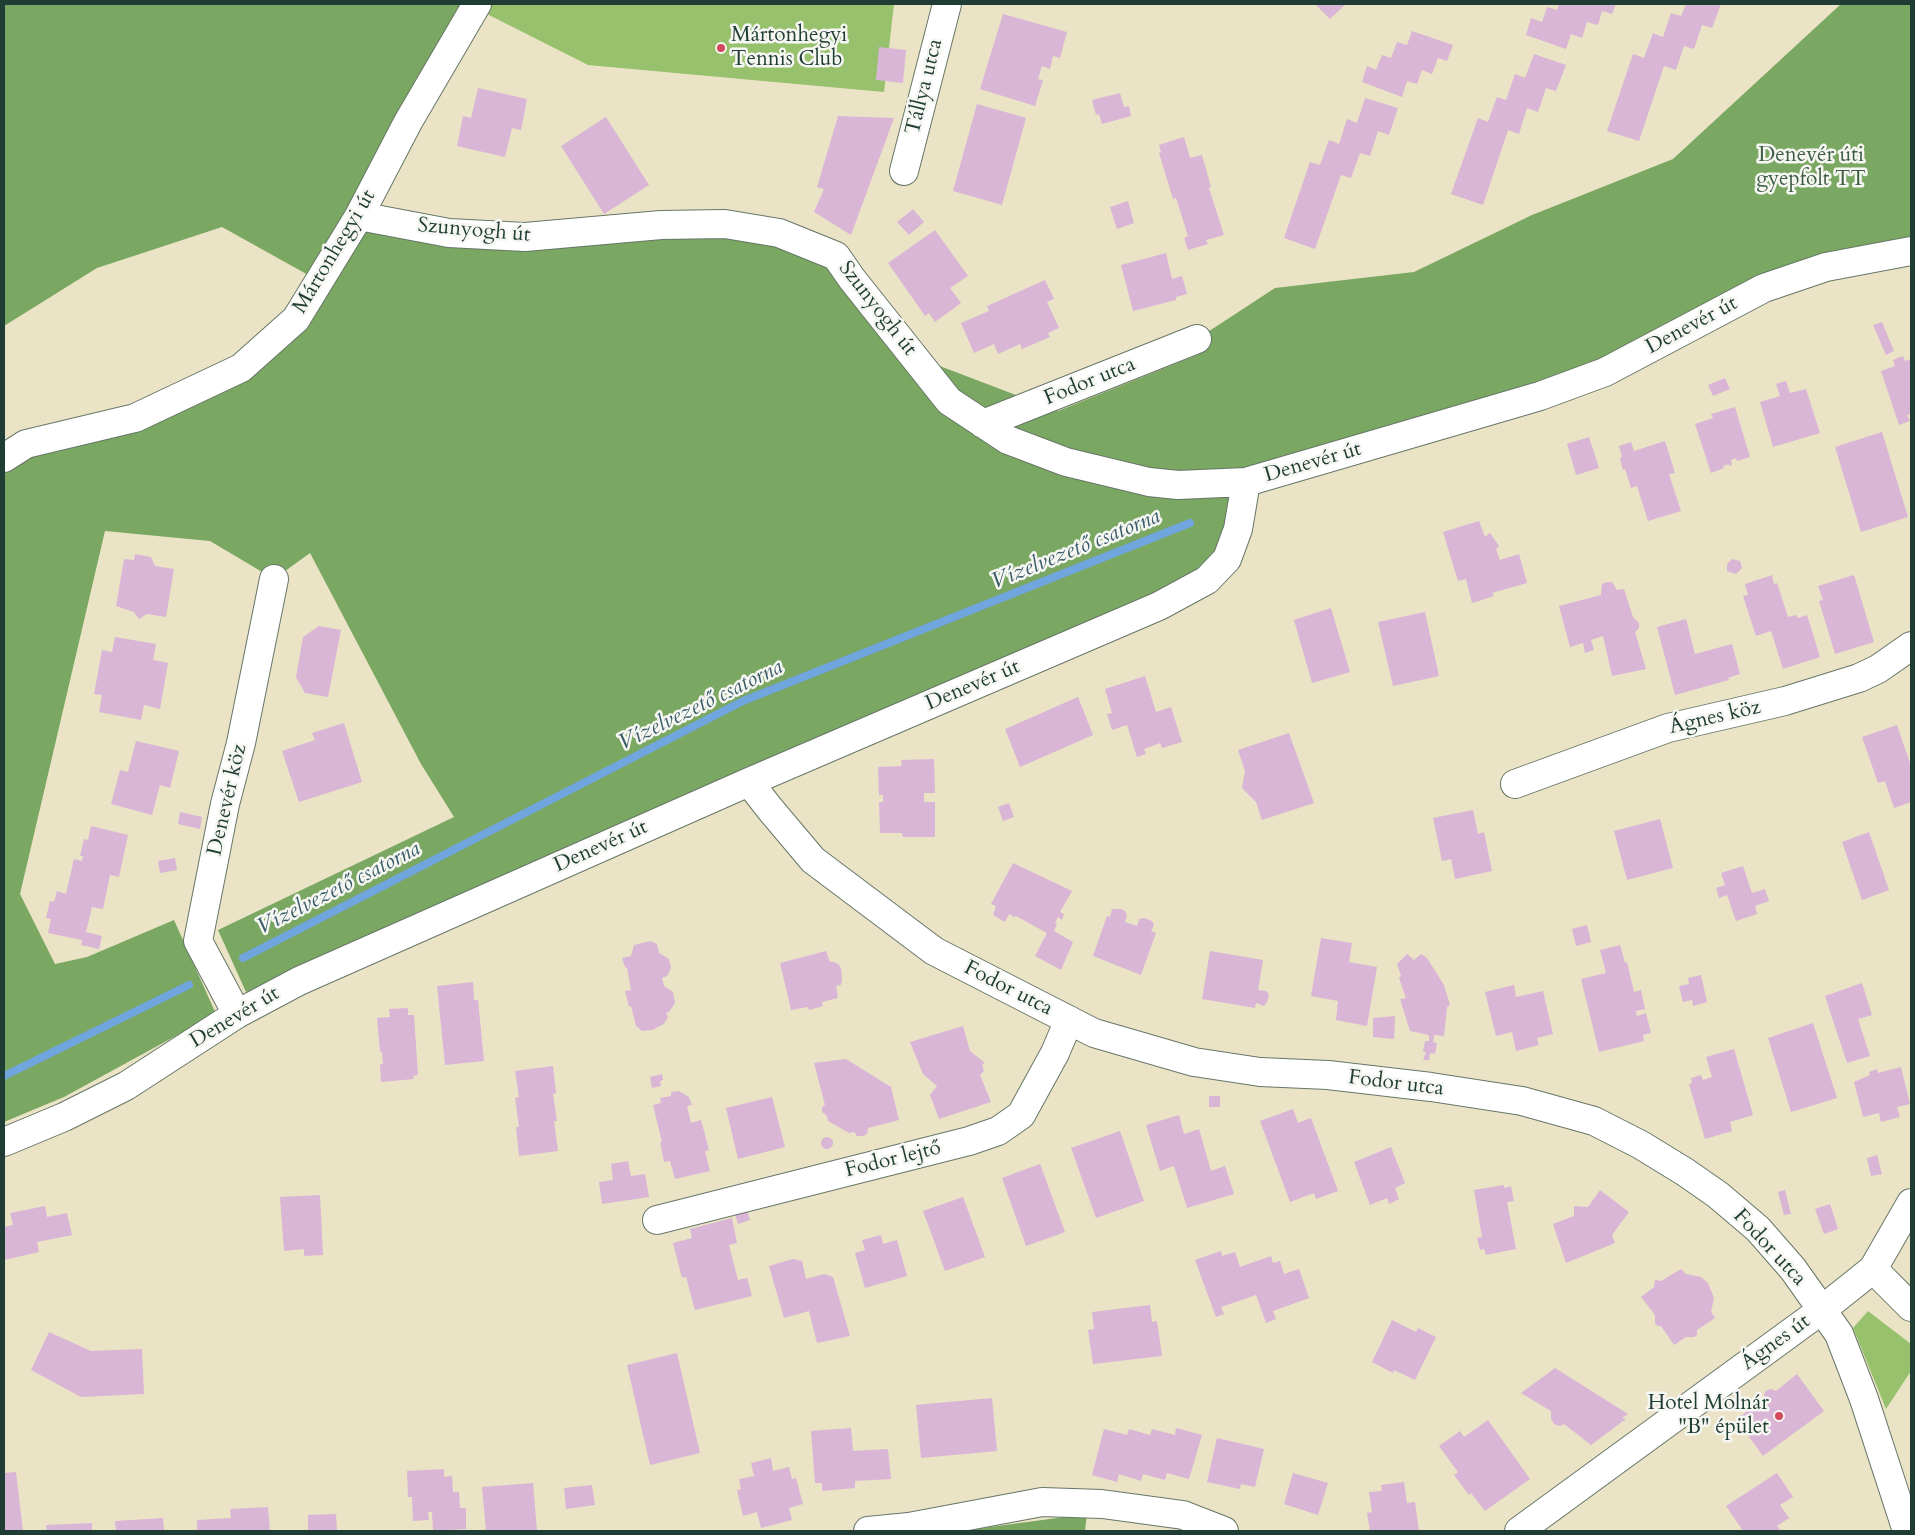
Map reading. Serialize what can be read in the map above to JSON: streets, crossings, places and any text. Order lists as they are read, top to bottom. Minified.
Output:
{"streets":{"street":["Tállya utca","Szunyogh út","Mártonhegyi út","Denevér út","Fodor utca","Ágnes köz","Denevér köz","Fodor lejtő","Ágnes út"]},"crossings":[["Szunyogh út","Mártonhegyi út"],["Szunyogh út","Denevér út"],["Szunyogh út","Fodor utca"],["Denevér út","Fodor utca"],["Denevér út","Denevér köz"],["Fodor utca","Fodor lejtő"],["Fodor utca","Ágnes út"]],"water":["Vízelvezető csatorna"],"parks":["Denevér úti gyepfolt TT"],"places":["Mártonhegyi Tennis Club","Hotel Molnár \"B\" épület"]}
